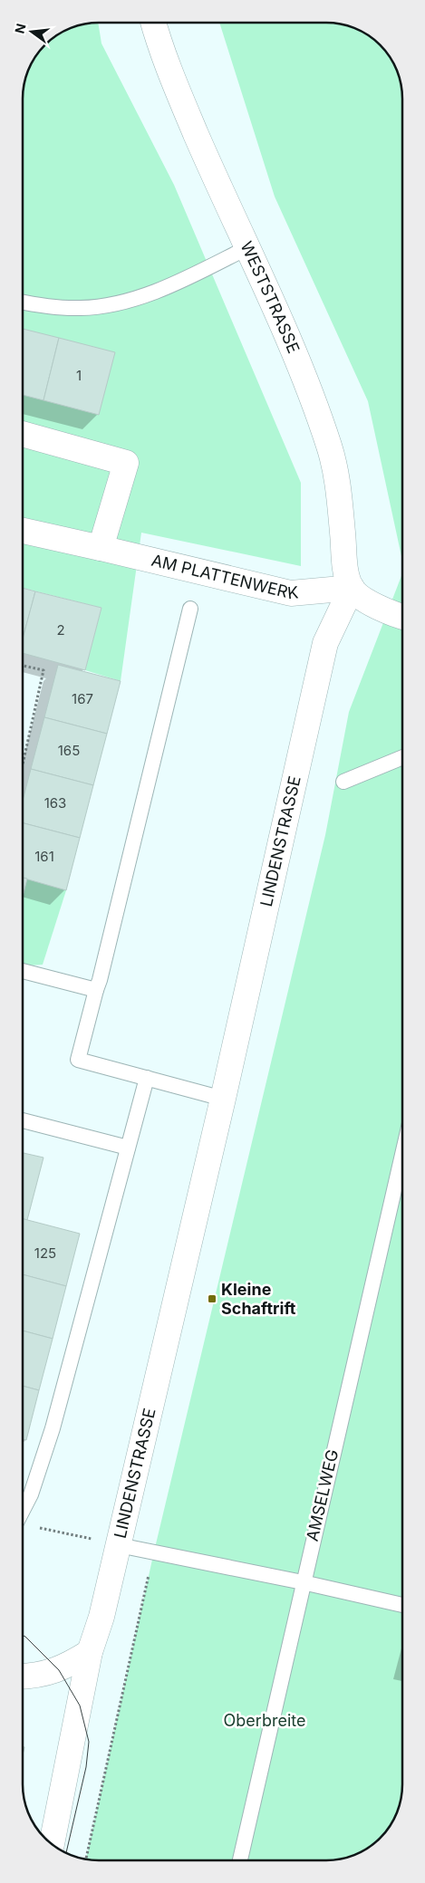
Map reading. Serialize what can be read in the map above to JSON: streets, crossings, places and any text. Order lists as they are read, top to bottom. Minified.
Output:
{"streets":{"street":["WESTSTRASSE","AM PLATTENWERK","LINDENSTRASSE"],"lane":["AMSELWEG"]},"crossings":[["WESTSTRASSE","AM PLATTENWERK"],["WESTSTRASSE","LINDENSTRASSE"],["AM PLATTENWERK","LINDENSTRASSE"]],"parks":["Oberbreite"],"places":{"transit":["Kleine Schaftrift"]},"house_numbers":["1","2","167","165","163","161","125"],"north":"left"}
